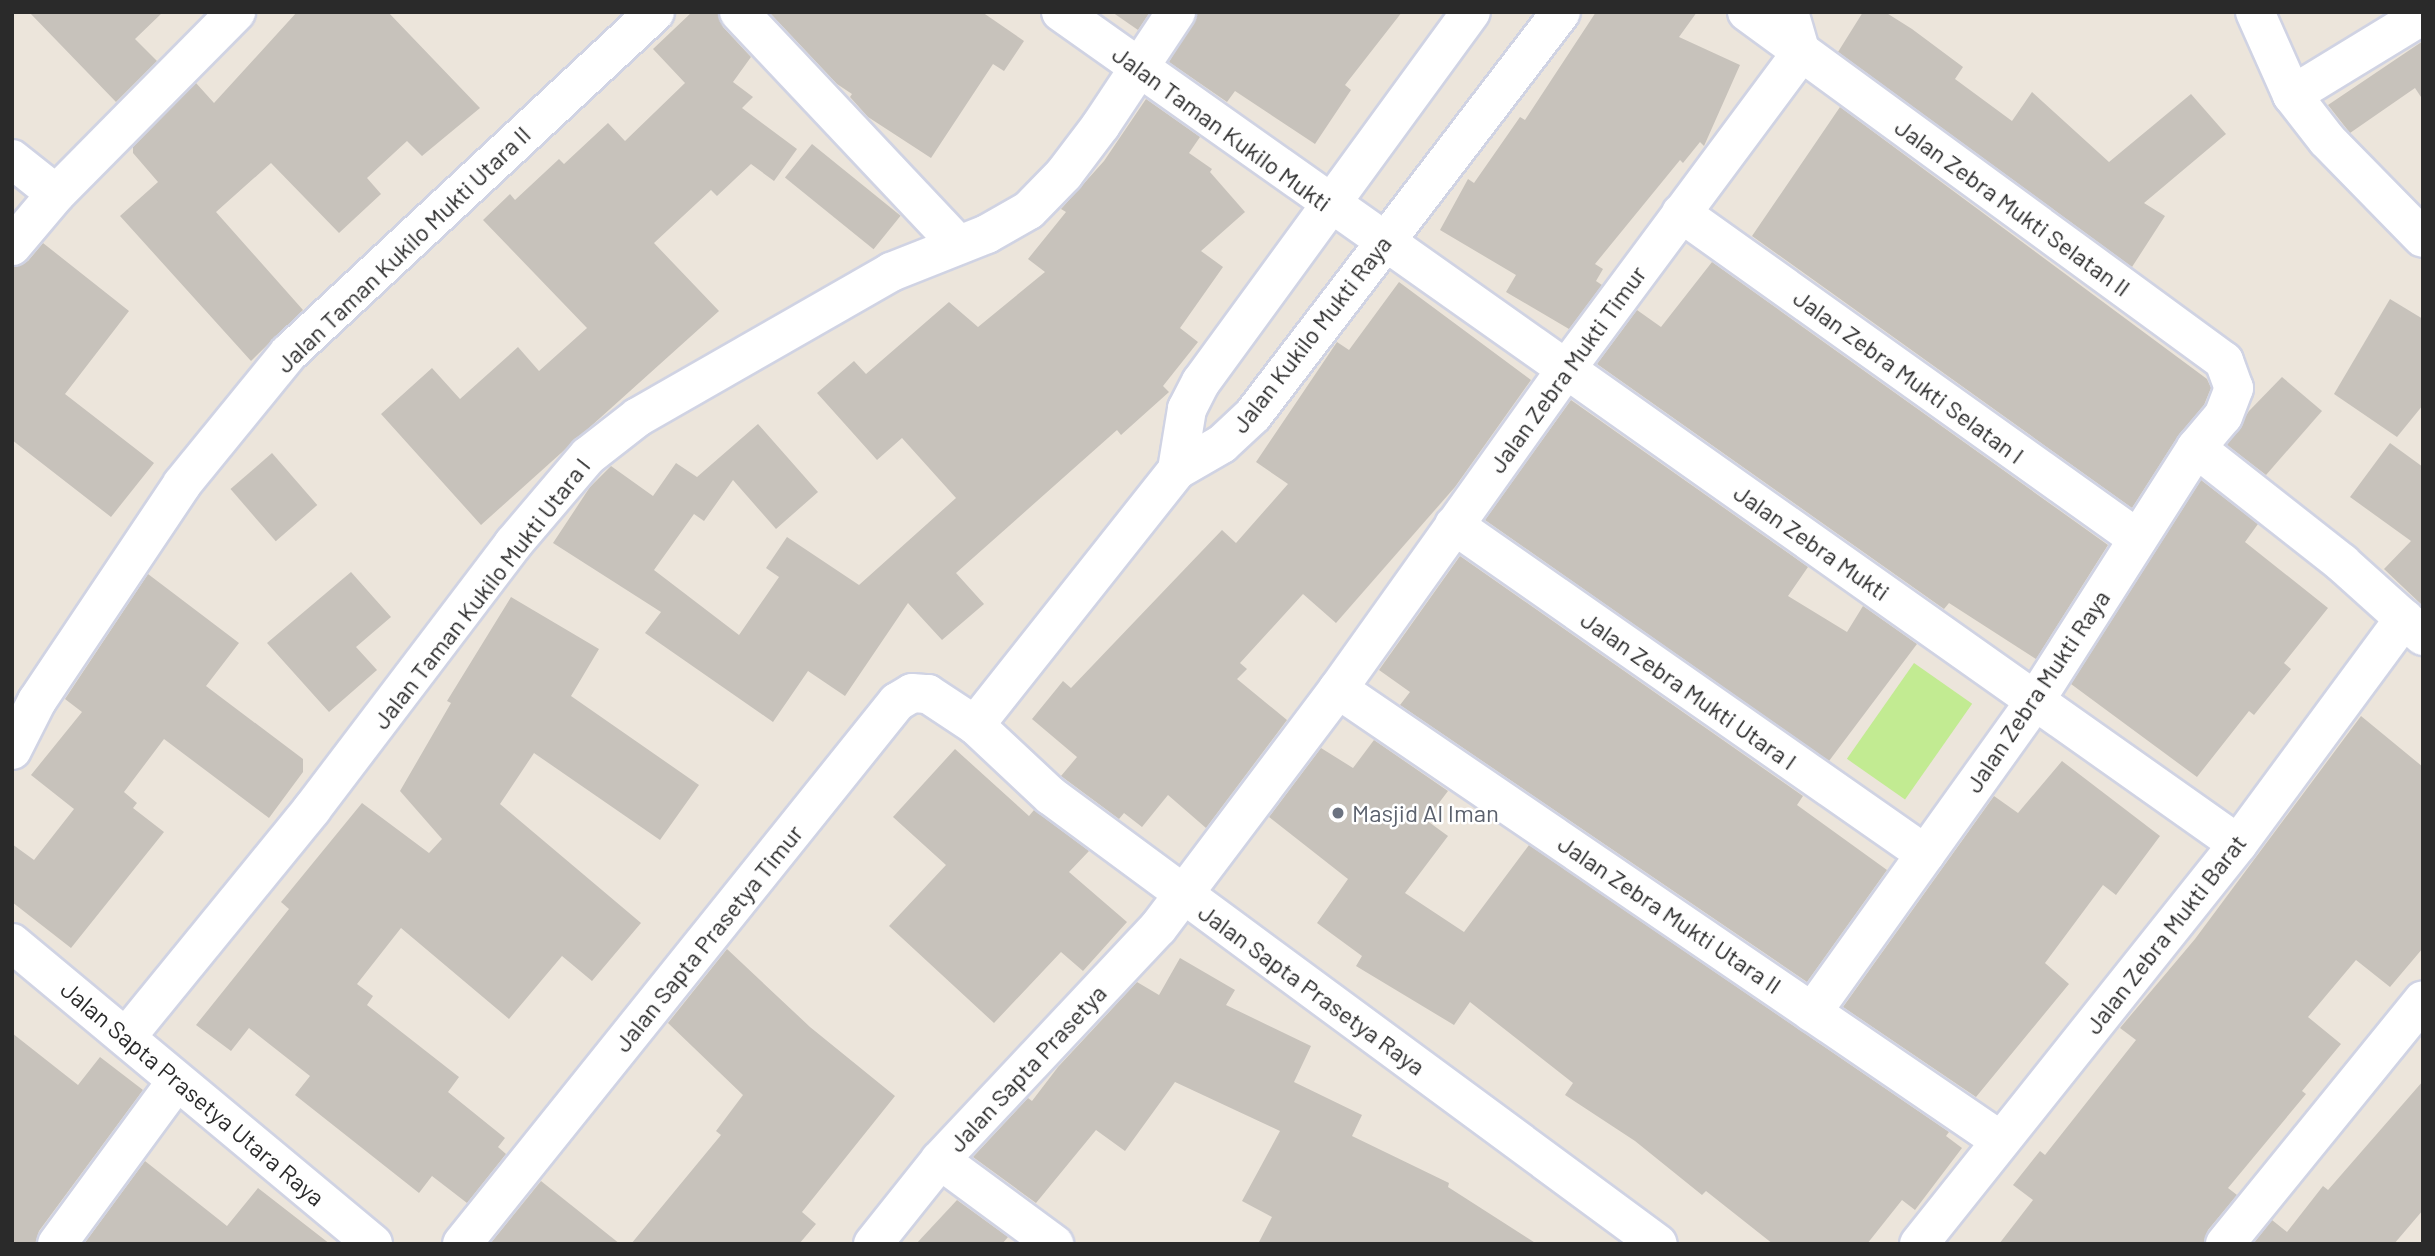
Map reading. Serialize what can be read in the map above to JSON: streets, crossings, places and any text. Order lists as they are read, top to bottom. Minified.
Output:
{"streets":{"street":["Jalan Taman Kukilo Mukti","Jalan Zebra Mukti Selatan II","Jalan Taman Kukilo Mukti Utara II","Jalan Kukilo Mukti Raya","Jalan Zebra Mukti Timur","Jalan Zebra Mukti Selatan I","Jalan Zebra Mukti","Jalan Taman Kukilo Mukti Utara I","Jalan Zebra Mukti Utara I","Jalan Zebra Mukti Raya","Jalan Zebra Mukti Utara II","Jalan Zebra Mukti Barat","Jalan Sapta Prasetya Timur","Jalan Sapta Prasetya Raya","Jalan Sapta Prasetya","Jalan Sapta Prasetya Utara Raya"]},"crossings":[["Jalan Taman Kukilo Mukti","Jalan Kukilo Mukti Raya"],["Jalan Taman Kukilo Mukti","Jalan Zebra Mukti"],["Jalan Taman Kukilo Mukti","Jalan Taman Kukilo Mukti Utara I"],["Jalan Zebra Mukti Selatan II","Jalan Zebra Mukti Timur"],["Jalan Zebra Mukti Selatan II","Jalan Zebra Mukti Raya"],["Jalan Kukilo Mukti Raya","Jalan Zebra Mukti"],["Jalan Zebra Mukti Timur","Jalan Zebra Mukti Selatan I"],["Jalan Zebra Mukti Timur","Jalan Zebra Mukti"],["Jalan Zebra Mukti Timur","Jalan Zebra Mukti Utara I"],["Jalan Zebra Mukti Timur","Jalan Zebra Mukti Utara II"],["Jalan Zebra Mukti Timur","Jalan Sapta Prasetya"],["Jalan Zebra Mukti Selatan I","Jalan Zebra Mukti Raya"],["Jalan Zebra Mukti","Jalan Zebra Mukti Raya"],["Jalan Zebra Mukti","Jalan Zebra Mukti Barat"],["Jalan Taman Kukilo Mukti Utara I","Jalan Sapta Prasetya Utara Raya"],["Jalan Zebra Mukti Utara I","Jalan Zebra Mukti Raya"],["Jalan Zebra Mukti Raya","Jalan Zebra Mukti Utara II"],["Jalan Zebra Mukti Utara II","Jalan Zebra Mukti Barat"],["Jalan Zebra Mukti Utara II","Jalan Sapta Prasetya"],["Jalan Sapta Prasetya Timur","Jalan Sapta Prasetya Raya"],["Jalan Sapta Prasetya Raya","Jalan Sapta Prasetya"]],"places":["Masjid Al Iman"]}
